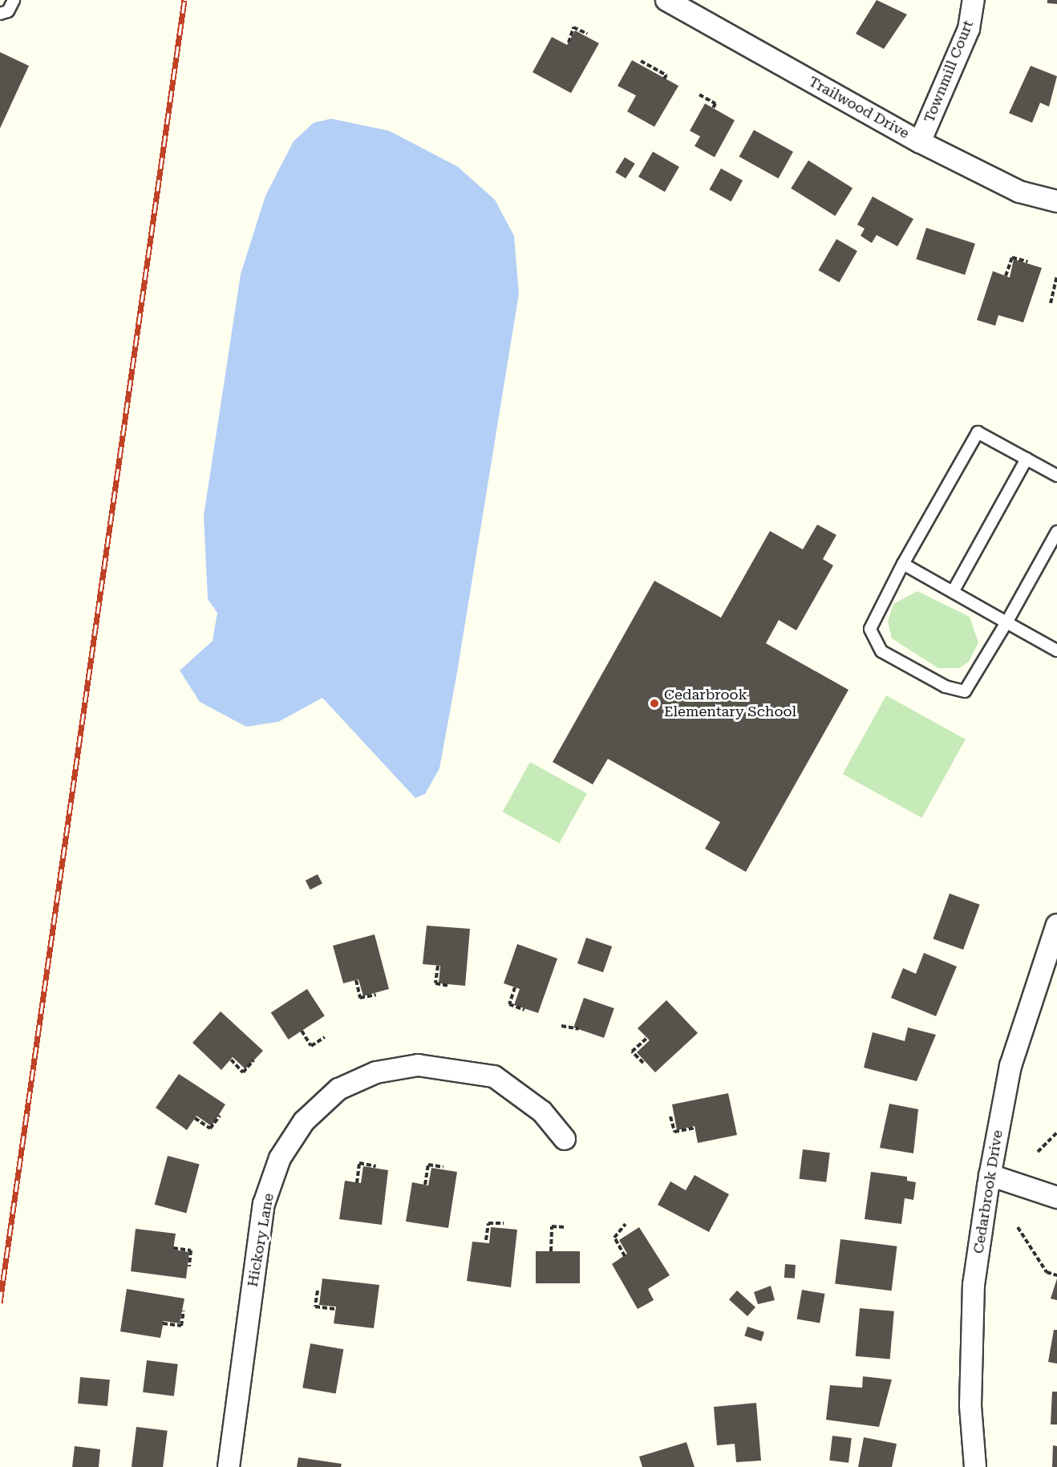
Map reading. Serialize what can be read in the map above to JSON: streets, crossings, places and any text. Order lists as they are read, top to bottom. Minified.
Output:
{"streets":{"street":["Townmill Court","Trailwood Drive","Cedarbrook Drive","Hickory Lane"]},"crossings":[["Townmill Court","Trailwood Drive"]],"places":["Cedarbrook Elementary School"]}
